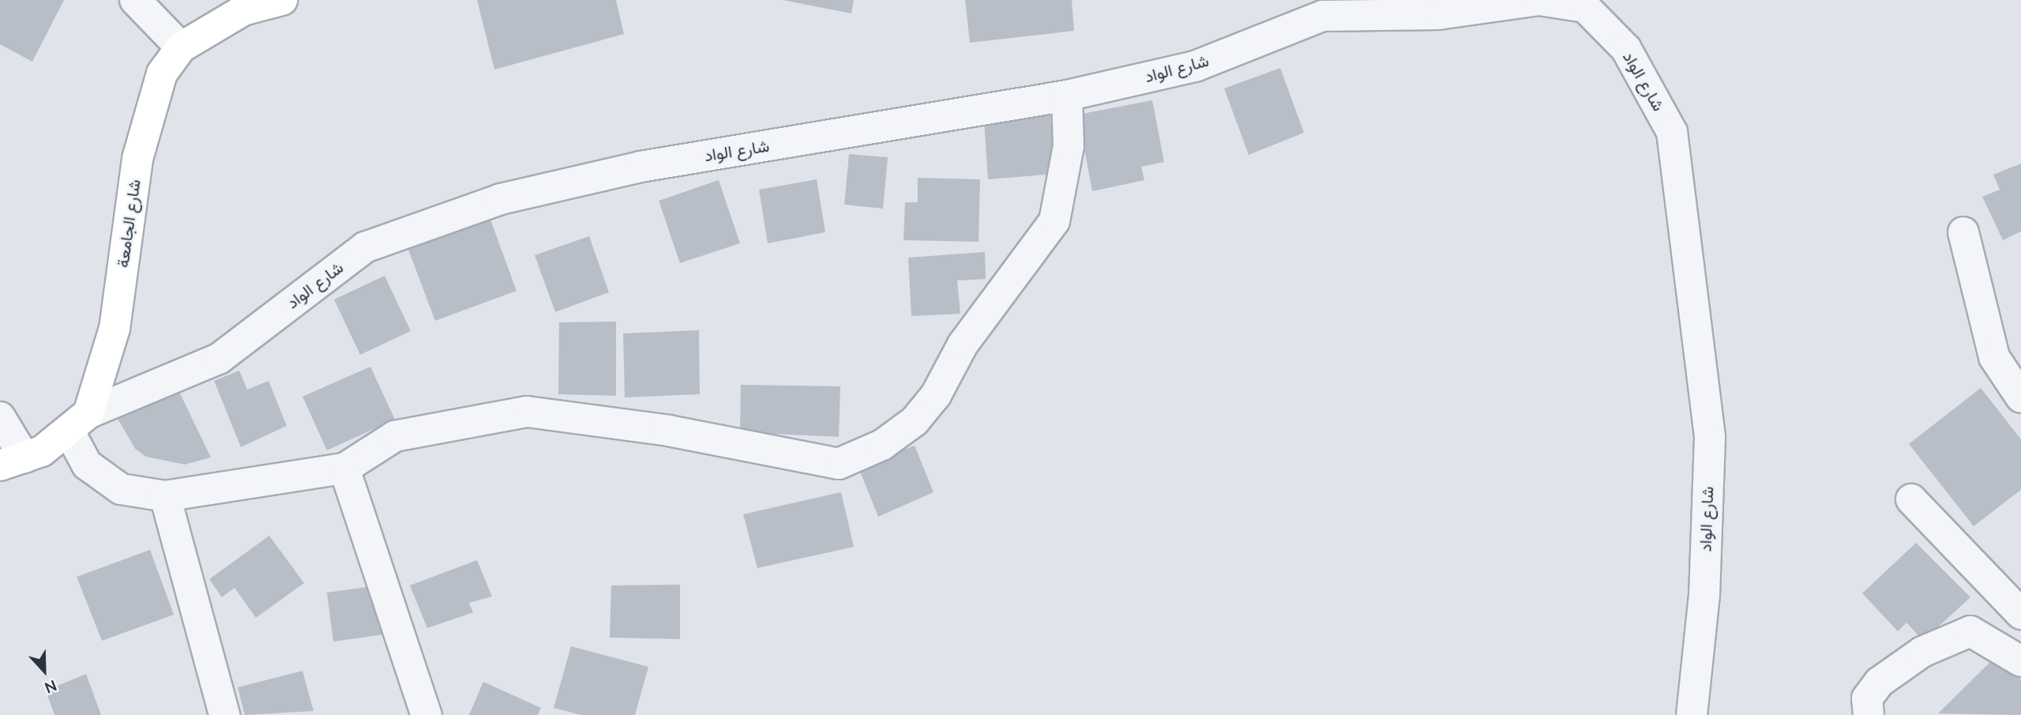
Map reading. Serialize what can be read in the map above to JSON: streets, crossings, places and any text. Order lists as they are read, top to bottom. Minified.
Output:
{"streets":{"main road":["شارع الجامعة"],"street":["شارع الواد"]},"crossings":[["شارع الواد","شارع الجامعة"]],"north":"bottom"}
